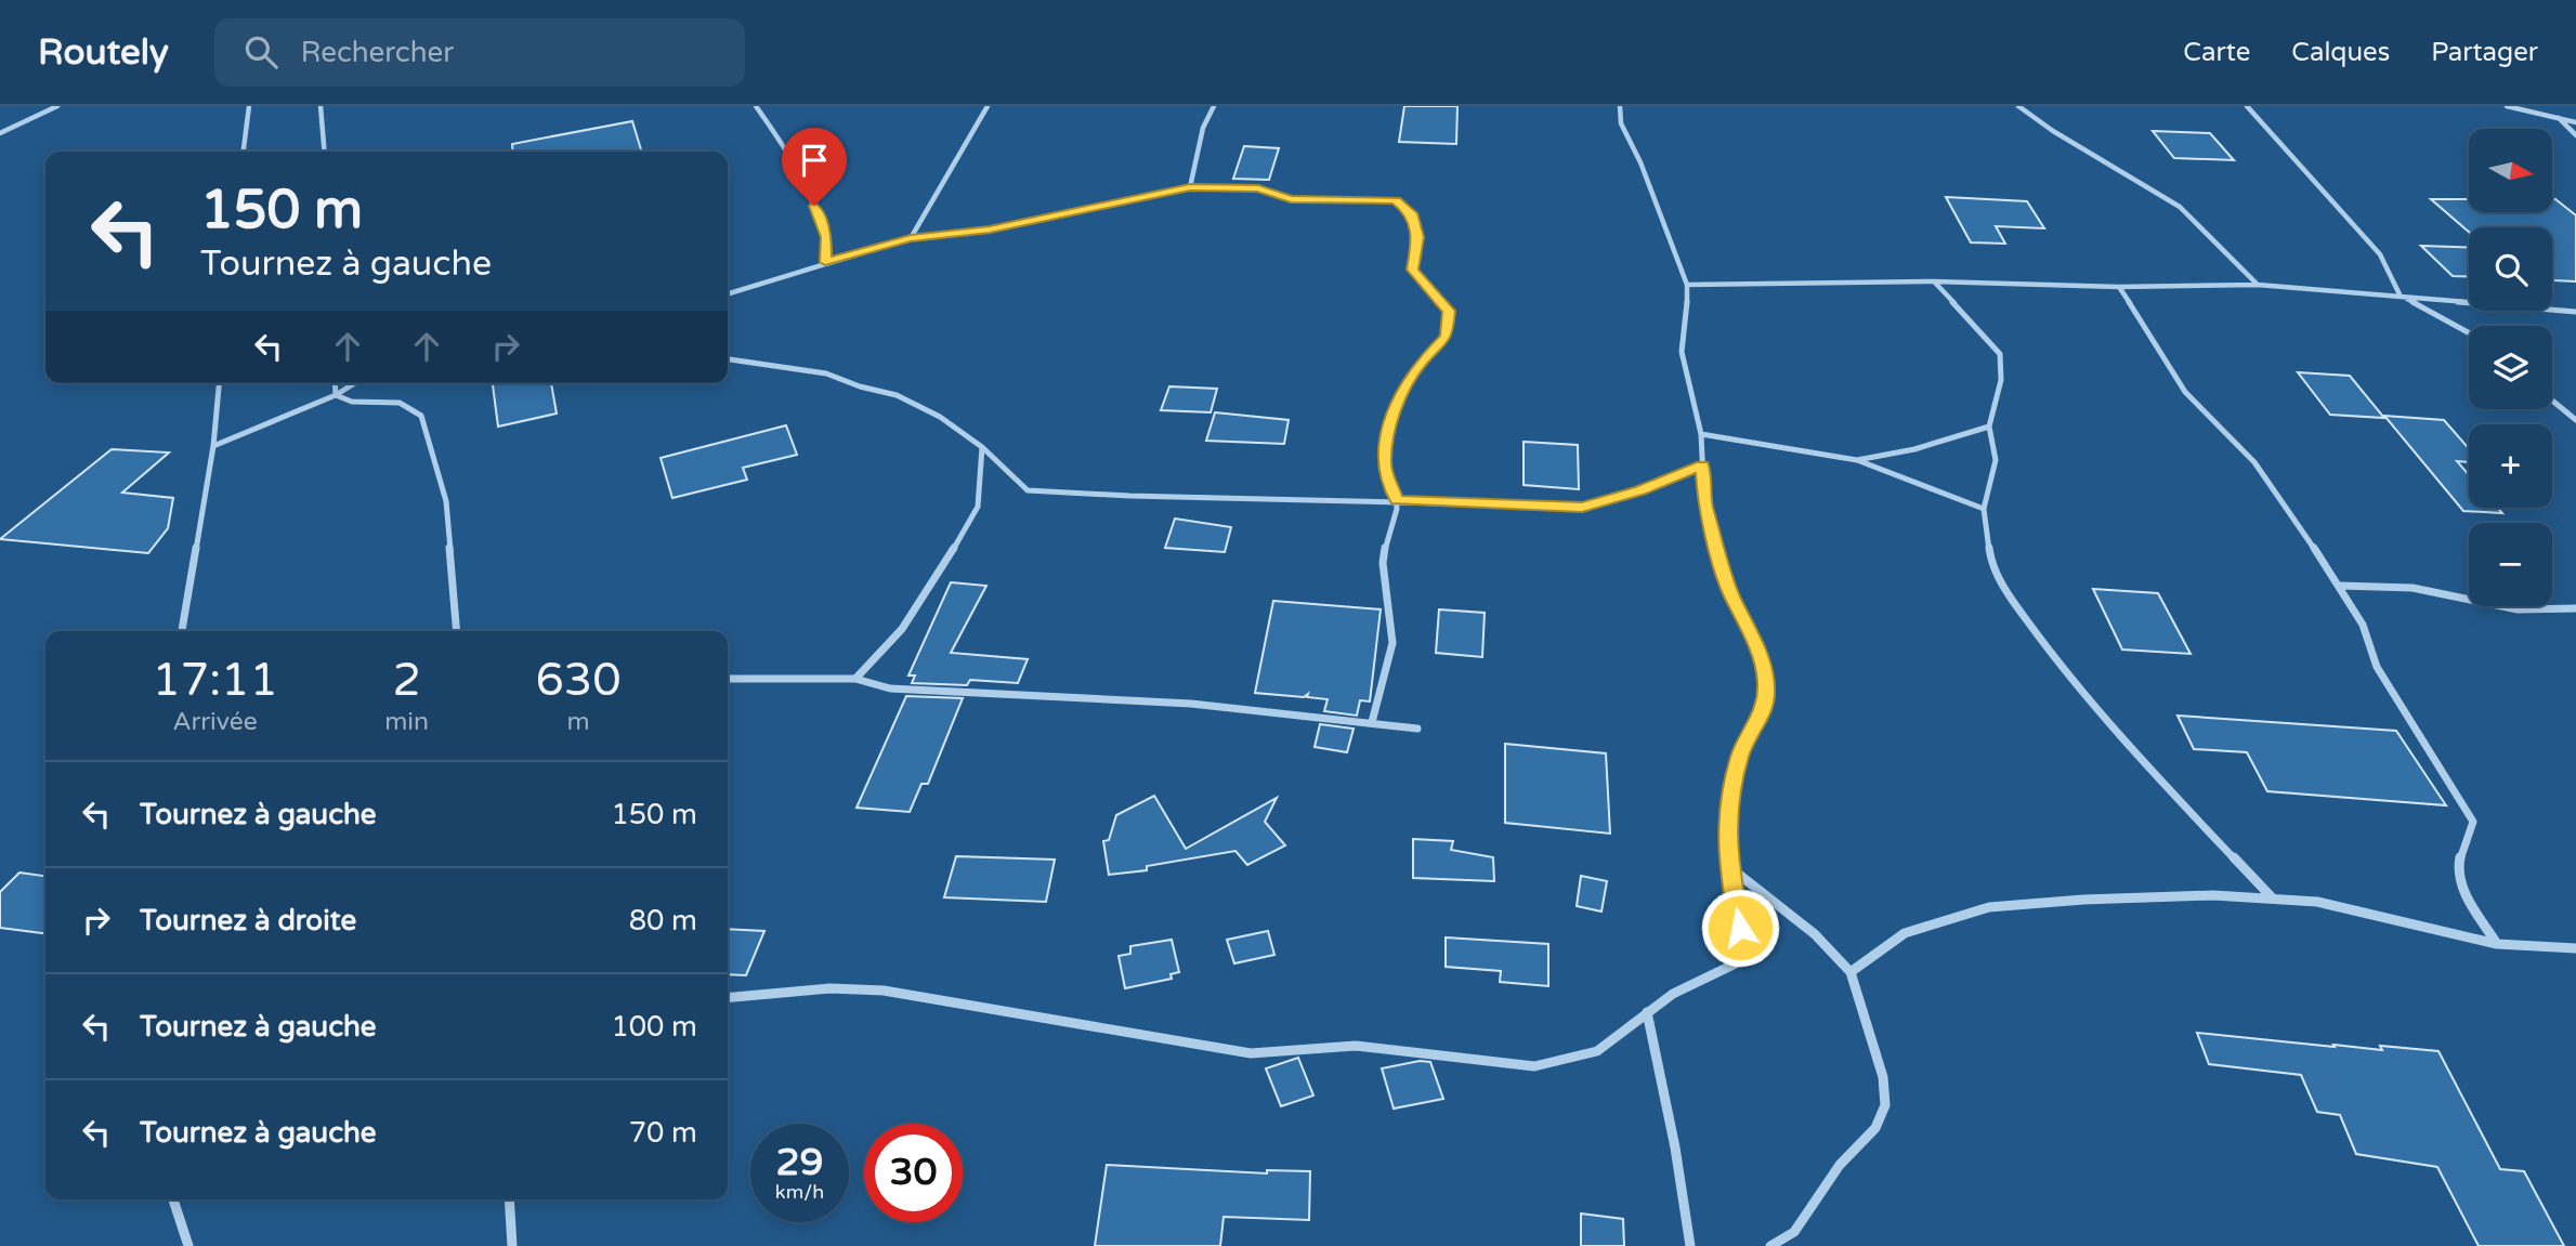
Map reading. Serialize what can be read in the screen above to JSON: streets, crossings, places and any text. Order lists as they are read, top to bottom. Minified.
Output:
{"north":"right","page":{"header":"Routely","search":"Rechercher","nav":["Carte","Calques","Partager"],"map_buttons":["+","−"],"turn":["150 m","Tournez à gauche"],"eta":["17:11","Arrivée","2","min","630","m"],"list":[{"name":"Tournez à gauche","value":"150 m"},{"name":"Tournez à droite","value":"80 m"},{"name":"Tournez à gauche","value":"100 m"},{"name":"Tournez à gauche","value":"70 m"}],"speed":"29 km/h","limit":"30"}}
